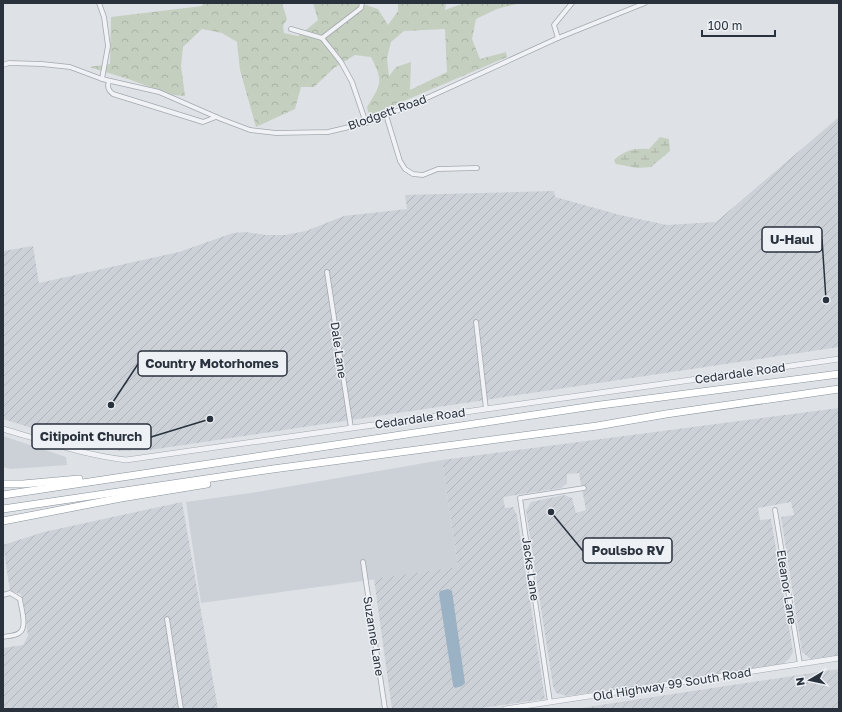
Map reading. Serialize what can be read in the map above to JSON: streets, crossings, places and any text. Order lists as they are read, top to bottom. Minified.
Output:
{"streets":{"street":["Blodgett Road","Dale Lane","Cedardale Road","Jacks Lane","Eleanor Lane","Suzanne Lane","Old Highway 99 South Road"]},"crossings":[["Dale Lane","Cedardale Road"],["Jacks Lane","Old Highway 99 South Road"],["Eleanor Lane","Old Highway 99 South Road"]],"places":["U-Haul","Country Motorhomes","Citipoint Church","Poulsbo RV"],"scale_bar":"100 m","north":"left"}
